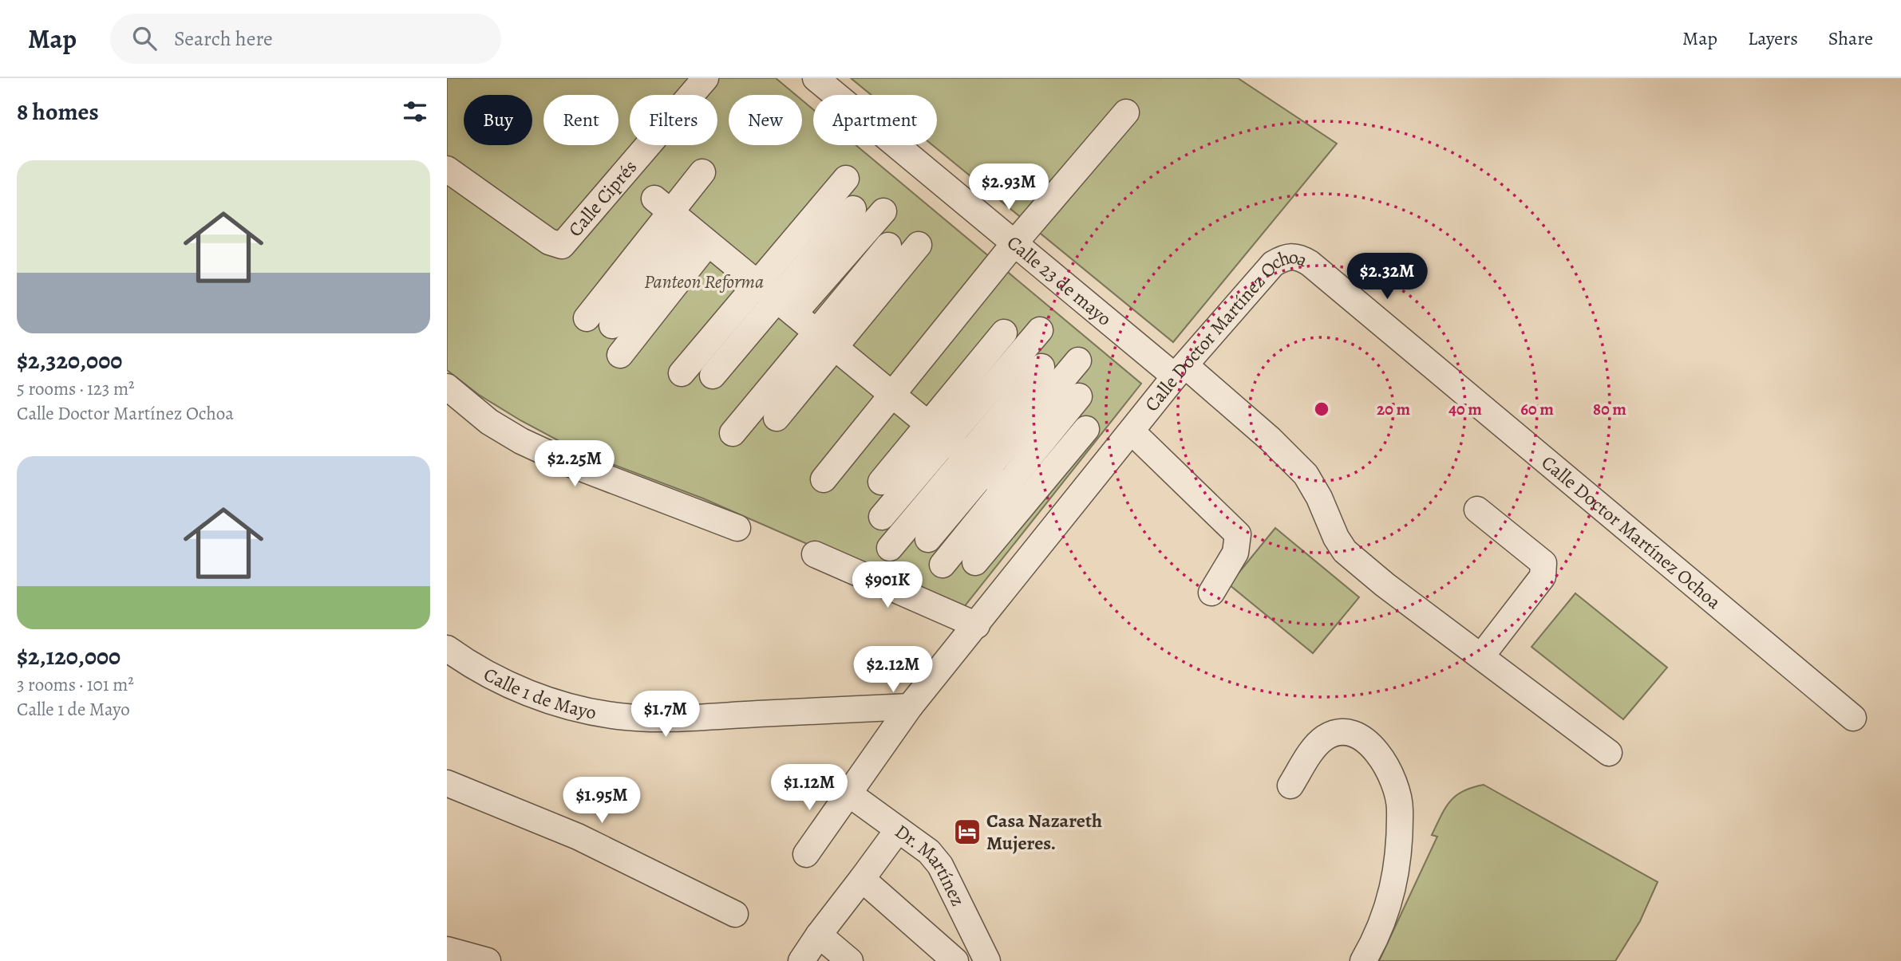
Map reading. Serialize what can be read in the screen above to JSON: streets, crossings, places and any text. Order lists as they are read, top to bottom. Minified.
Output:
{"streets":{"street":["Calle Ciprés","Calle 23 de mayo","Calle Doctor Martínez Ochoa","Calle 1 de Mayo","Dr. Martínez"]},"crossings":[["Calle 23 de mayo","Calle Doctor Martínez Ochoa"],["Calle Doctor Martínez Ochoa","Calle 1 de Mayo"],["Calle Doctor Martínez Ochoa","Dr. Martínez"]],"parks":["Panteon Reforma"],"places":{"hotel":["Casa Nazareth Mujeres."]},"page":{"header":"Map","search":"Search here","nav":["Map","Layers","Share"],"heading":"8 homes","chip":["Buy","Rent","Filters","New","Apartment"],"list":[{"name":"$2,320,000","note":"5 rooms · 123 m² · Calle Doctor Martínez Ochoa"},{"name":"$2,120,000","note":"3 rooms · 101 m² · Calle 1 de Mayo"}],"price":["$2.93M","$2.32M","$2.25M","$901K","$2.12M","$1.7M","$1.12M","$1.95M"]},"rings":["20 m","40 m","60 m","80 m"]}
